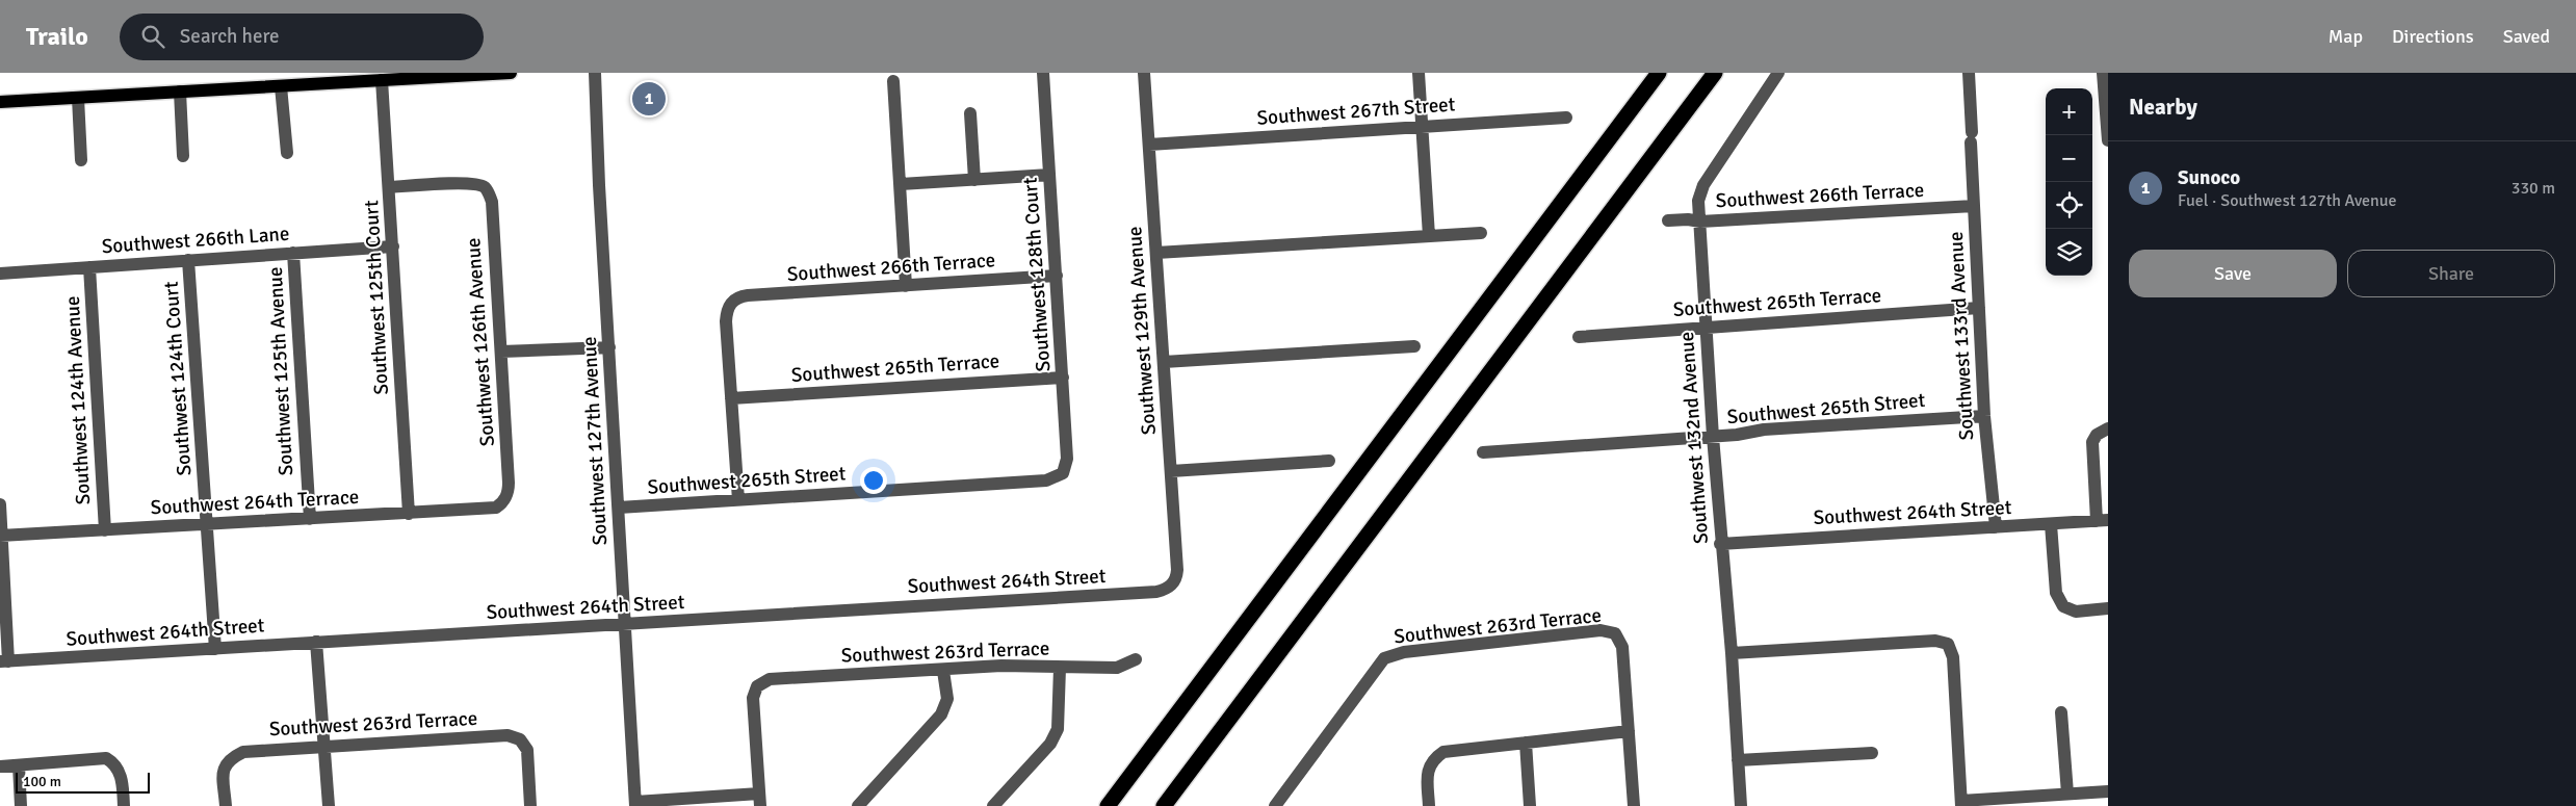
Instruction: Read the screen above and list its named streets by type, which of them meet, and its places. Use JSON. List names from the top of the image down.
{
  "streets": {
    "street": [
      "Southwest 267th Street",
      "Southwest 266th Terrace",
      "Southwest 266th Lane",
      "Southwest 128th Court",
      "Southwest 125th Court",
      "Southwest 265th Terrace",
      "Southwest 129th Avenue",
      "Southwest 133rd Avenue",
      "Southwest 126th Avenue",
      "Southwest 125th Avenue",
      "Southwest 124th Court",
      "Southwest 124th Avenue",
      "Southwest 265th Street",
      "Southwest 132nd Avenue",
      "Southwest 127th Avenue",
      "Southwest 264th Terrace",
      "Southwest 264th Street",
      "Southwest 263rd Terrace"
    ]
  },
  "crossings": [
    ["Southwest 267th Street", "Southwest 129th Avenue"],
    ["Southwest 266th Terrace", "Southwest 128th Court"],
    ["Southwest 266th Terrace", "Southwest 265th Terrace"],
    ["Southwest 266th Terrace", "Southwest 133rd Avenue"],
    ["Southwest 266th Terrace", "Southwest 132nd Avenue"],
    ["Southwest 266th Lane", "Southwest 125th Court"],
    ["Southwest 266th Lane", "Southwest 125th Avenue"],
    ["Southwest 266th Lane", "Southwest 124th Court"],
    ["Southwest 266th Lane", "Southwest 124th Avenue"],
    ["Southwest 128th Court", "Southwest 265th Terrace"],
    ["Southwest 128th Court", "Southwest 265th Street"],
    ["Southwest 125th Court", "Southwest 126th Avenue"],
    ["Southwest 125th Court", "Southwest 264th Terrace"],
    ["Southwest 265th Terrace", "Southwest 133rd Avenue"],
    ["Southwest 265th Terrace", "Southwest 132nd Avenue"],
    ["Southwest 129th Avenue", "Southwest 264th Street"],
    ["Southwest 133rd Avenue", "Southwest 265th Street"],
    ["Southwest 133rd Avenue", "Southwest 264th Street"],
    ["Southwest 126th Avenue", "Southwest 264th Terrace"],
    ["Southwest 125th Avenue", "Southwest 264th Terrace"],
    ["Southwest 124th Court", "Southwest 264th Terrace"],
    ["Southwest 124th Court", "Southwest 264th Street"],
    ["Southwest 124th Avenue", "Southwest 264th Terrace"],
    ["Southwest 265th Street", "Southwest 132nd Avenue"],
    ["Southwest 265th Street", "Southwest 127th Avenue"],
    ["Southwest 132nd Avenue", "Southwest 264th Street"],
    ["Southwest 127th Avenue", "Southwest 264th Street"]
  ],
  "scale_bar": "100 m",
  "page": {
    "header": "Trailo",
    "search": "Search here",
    "nav": ["Map", "Directions", "Saved"],
    "heading": "Nearby",
    "pins": "1",
    "map_buttons": ["+", "−"],
    "list": [
      {
        "mark": "1",
        "name": "Sunoco",
        "note": "Fuel · Southwest 127th Avenue",
        "value": "330 m"
      }
    ],
    "buttons": ["Save", "Share"],
    "scale": "100 m"
  }
}
